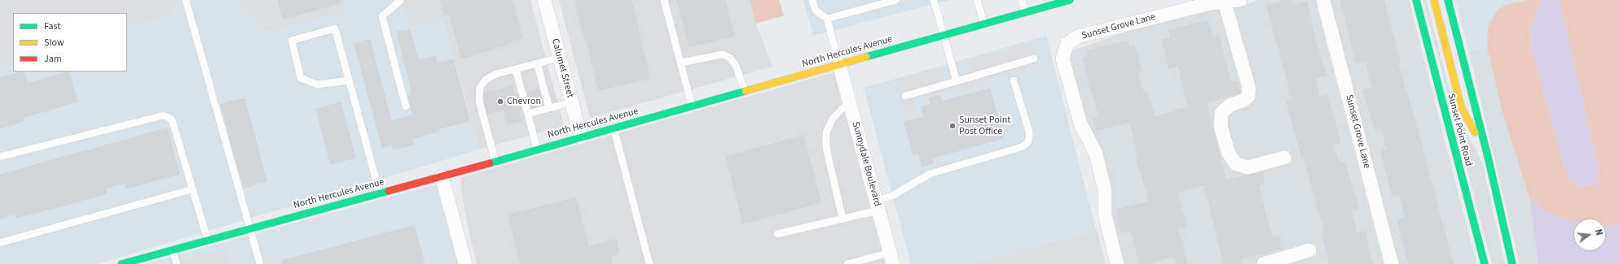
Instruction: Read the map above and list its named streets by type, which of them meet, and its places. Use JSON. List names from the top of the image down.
{
  "streets": {
    "street": [
      "Sunset Grove Lane",
      "North Hercules Avenue",
      "Calumet Street",
      "Sunset Point Road",
      "Sunnydale Boulevard"
    ]
  },
  "crossings": [
    ["North Hercules Avenue", "Calumet Street"],
    ["North Hercules Avenue", "Sunnydale Boulevard"]
  ],
  "places": ["Chevron", "Sunset Point Post Office"],
  "legend": ["Fast", "Slow", "Jam"],
  "north": "right"
}
